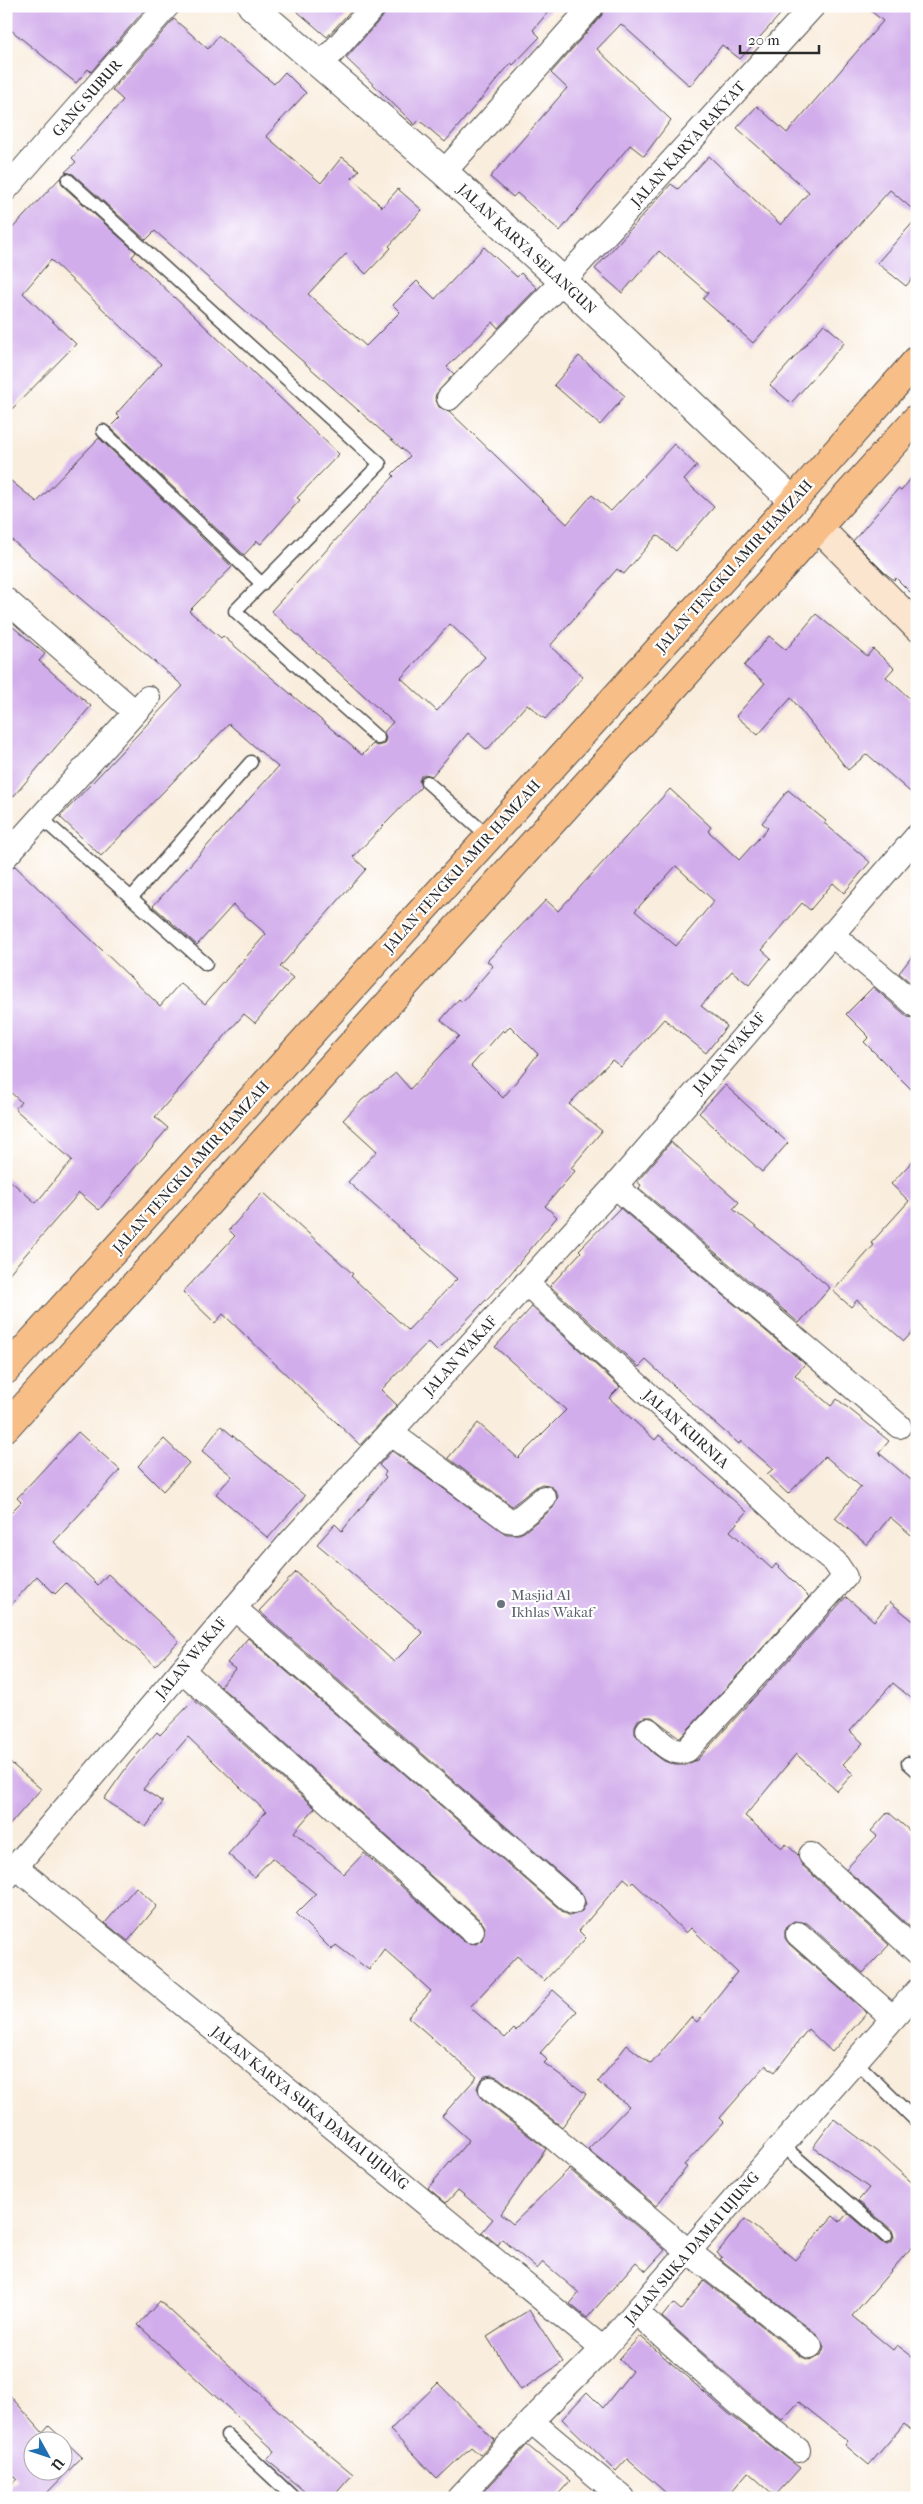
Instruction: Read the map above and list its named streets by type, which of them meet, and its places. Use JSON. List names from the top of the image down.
{
  "streets": {
    "main road": ["JALAN TENGKU AMIR HAMZAH"],
    "street": [
      "GANG SUBUR",
      "JALAN KARYA RAKYAT",
      "JALAN KARYA SELANGUN",
      "JALAN WAKAF",
      "JALAN KURNIA",
      "JALAN KARYA SUKA DAMAI UJUNG",
      "JALAN SUKA DAMAI UJUNG"
    ]
  },
  "crossings": [
    ["JALAN KARYA RAKYAT", "JALAN KARYA SELANGUN"],
    ["JALAN KARYA SELANGUN", "JALAN TENGKU AMIR HAMZAH"],
    ["JALAN WAKAF", "JALAN KURNIA"],
    ["JALAN WAKAF", "JALAN KARYA SUKA DAMAI UJUNG"],
    ["JALAN KARYA SUKA DAMAI UJUNG", "JALAN SUKA DAMAI UJUNG"]
  ],
  "places": ["Masjid Al Ikhlas Wakaf"],
  "scale_bar": "20 m",
  "north": "bottom right"
}
